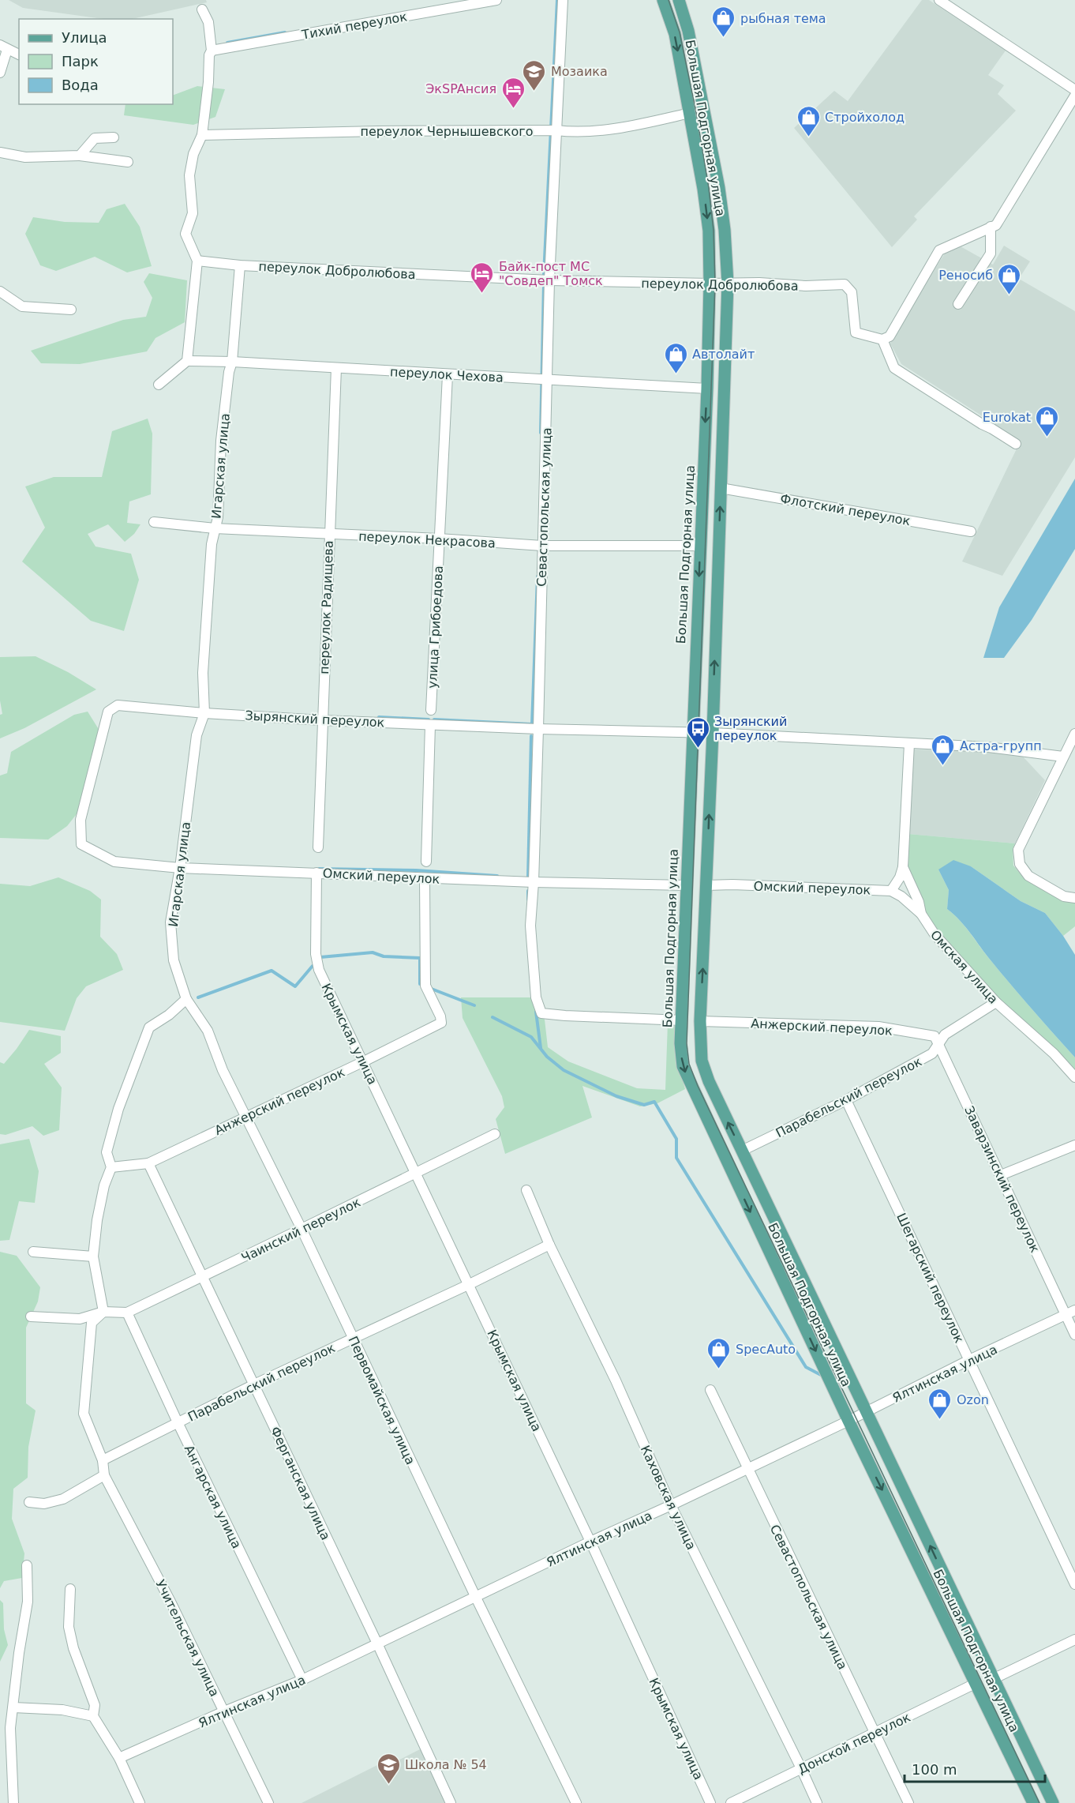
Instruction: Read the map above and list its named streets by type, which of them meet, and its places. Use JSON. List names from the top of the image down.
{
  "streets": {
    "main road": ["Большая Подгорная улица"],
    "street": [
      "Тихий переулок",
      "переулок Чернышевского",
      "переулок Добролюбова",
      "переулок Чехова",
      "Игарская улица",
      "Севастопольская улица",
      "Флотский переулок",
      "переулок Некрасова",
      "переулок Радищева",
      "улица Грибоедова",
      "Зырянский переулок",
      "Омский переулок",
      "Омская улица",
      "Анжерский переулок",
      "Крымская улица",
      "Парабельский переулок",
      "Заварзинский переулок",
      "Чаинский переулок",
      "Шегарский переулок",
      "Ялтинская улица",
      "Первомайская улица",
      "Ферганская улица",
      "Ангарская улица",
      "Каховская улица",
      "Учительская улица",
      "Донской переулок"
    ]
  },
  "crossings": [
    ["Большая Подгорная улица", "переулок Чернышевского"],
    ["Большая Подгорная улица", "переулок Добролюбова"],
    ["Большая Подгорная улица", "переулок Чехова"],
    ["Большая Подгорная улица", "Севастопольская улица"],
    ["Большая Подгорная улица", "Флотский переулок"],
    ["Большая Подгорная улица", "переулок Некрасова"],
    ["Большая Подгорная улица", "Зырянский переулок"],
    ["Большая Подгорная улица", "Омский переулок"],
    ["Большая Подгорная улица", "Анжерский переулок"],
    ["Большая Подгорная улица", "Парабельский переулок"],
    ["Большая Подгорная улица", "Ялтинская улица"],
    ["Большая Подгорная улица", "Донской переулок"],
    ["переулок Чернышевского", "Севастопольская улица"],
    ["переулок Добролюбова", "Игарская улица"],
    ["переулок Добролюбова", "Севастопольская улица"],
    ["переулок Чехова", "Игарская улица"],
    ["переулок Чехова", "Севастопольская улица"],
    ["переулок Чехова", "переулок Радищева"],
    ["переулок Чехова", "улица Грибоедова"],
    ["Игарская улица", "переулок Некрасова"],
    ["Игарская улица", "Зырянский переулок"],
    ["Игарская улица", "Омский переулок"],
    ["Игарская улица", "Первомайская улица"],
    ["Севастопольская улица", "переулок Некрасова"],
    ["Севастопольская улица", "Зырянский переулок"],
    ["Севастопольская улица", "Омский переулок"],
    ["Севастопольская улица", "Ялтинская улица"],
    ["Севастопольская улица", "Донской переулок"],
    ["переулок Некрасова", "переулок Радищева"],
    ["переулок Некрасова", "улица Грибоедова"],
    ["переулок Радищева", "Зырянский переулок"],
    ["Зырянский переулок", "Омский переулок"],
    ["Зырянский переулок", "Омская улица"],
    ["Омский переулок", "Анжерский переулок"],
    ["Омский переулок", "Крымская улица"],
    ["Омская улица", "Парабельский переулок"],
    ["Анжерский переулок", "Крымская улица"],
    ["Анжерский переулок", "Парабельский переулок"],
    ["Анжерский переулок", "Заварзинский переулок"],
    ["Анжерский переулок", "Первомайская улица"],
    ["Анжерский переулок", "Ферганская улица"],
    ["Крымская улица", "Парабельский переулок"],
    ["Крымская улица", "Чаинский переулок"],
    ["Крымская улица", "Ялтинская улица"],
    ["Парабельский переулок", "Заварзинский переулок"],
    ["Парабельский переулок", "Шегарский переулок"],
    ["Парабельский переулок", "Первомайская улица"],
    ["Парабельский переулок", "Ферганская улица"],
    ["Парабельский переулок", "Ангарская улица"],
    ["Парабельский переулок", "Каховская улица"],
    ["Заварзинский переулок", "Ялтинская улица"],
    ["Чаинский переулок", "Первомайская улица"],
    ["Чаинский переулок", "Ферганская улица"],
    ["Чаинский переулок", "Ангарская улица"],
    ["Шегарский переулок", "Ялтинская улица"],
    ["Ялтинская улица", "Первомайская улица"],
    ["Ялтинская улица", "Ферганская улица"],
    ["Ялтинская улица", "Ангарская улица"],
    ["Ялтинская улица", "Каховская улица"],
    ["Ялтинская улица", "Учительская улица"],
    ["Каховская улица", "Донской переулок"]
  ],
  "places": {
    "shop": [
      "рыбная тема",
      "Стройхолод",
      "Реносиб",
      "Автолайт",
      "Eurokat",
      "Астра-групп",
      "SpecAuto",
      "Ozon"
    ],
    "school or university": ["Мозаика", "Школа № 54"],
    "hotel": ["ЭкSPAнсия", "Байк-пост MC \"Совдеп\" Томск"],
    "bus stop": ["Зырянский переулок"]
  },
  "legend": ["Улица", "Парк", "Вода"],
  "scale_bar": "100 m"
}
